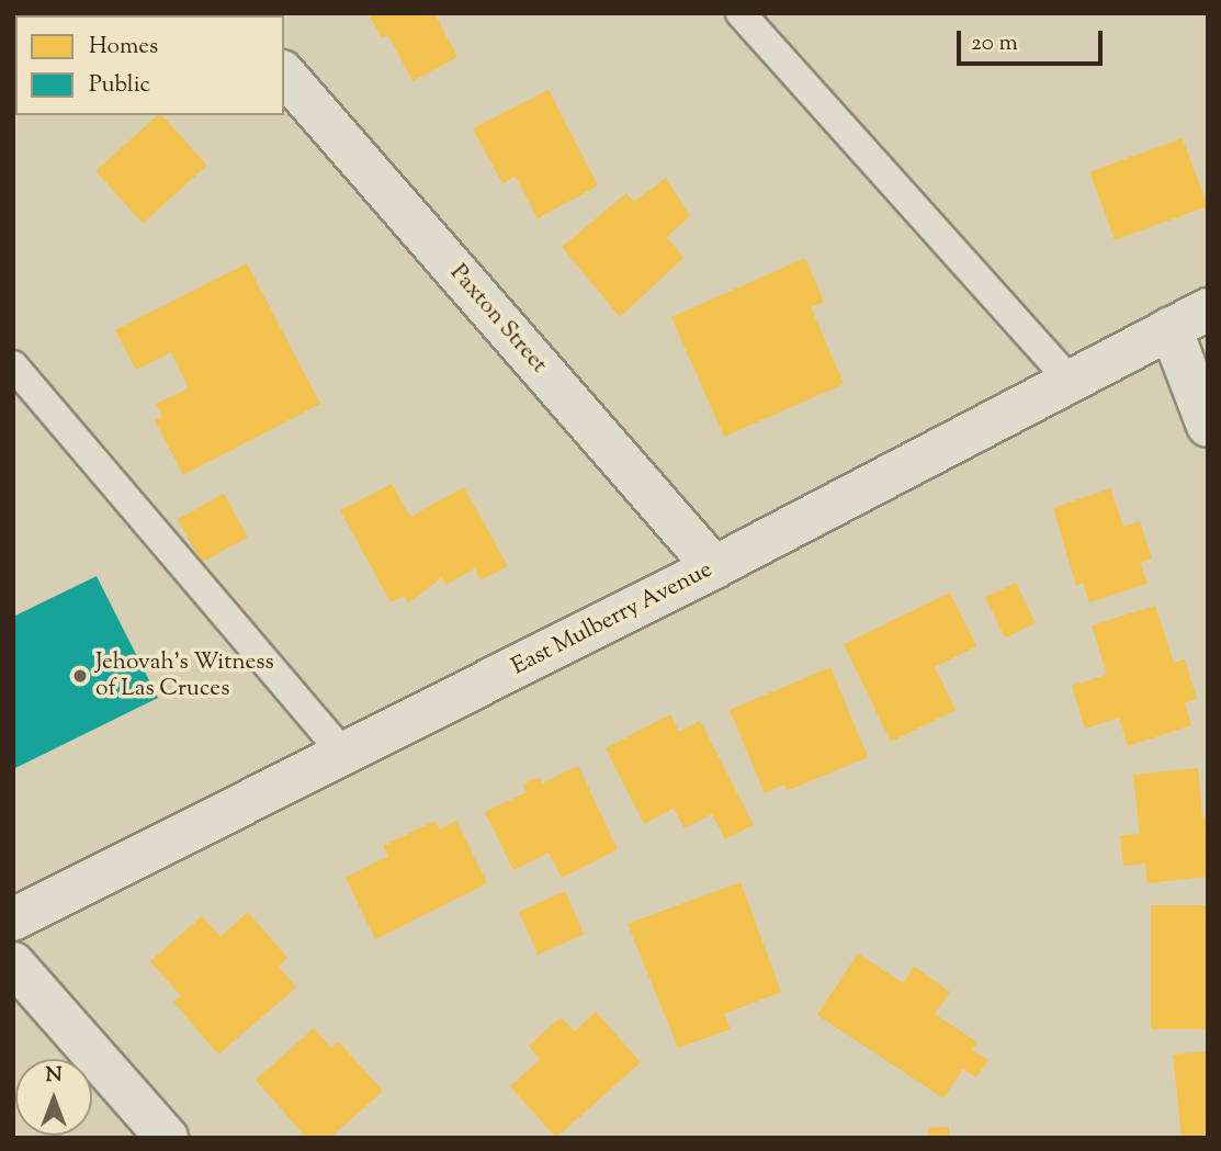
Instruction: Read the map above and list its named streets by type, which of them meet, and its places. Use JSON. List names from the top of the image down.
{
  "streets": {
    "street": ["Paxton Street", "East Mulberry Avenue"]
  },
  "crossings": [
    ["Paxton Street", "East Mulberry Avenue"]
  ],
  "places": ["Jehovah's Witness of Las Cruces"],
  "legend": ["Homes", "Public"],
  "scale_bar": "20 m",
  "north": "top"
}
